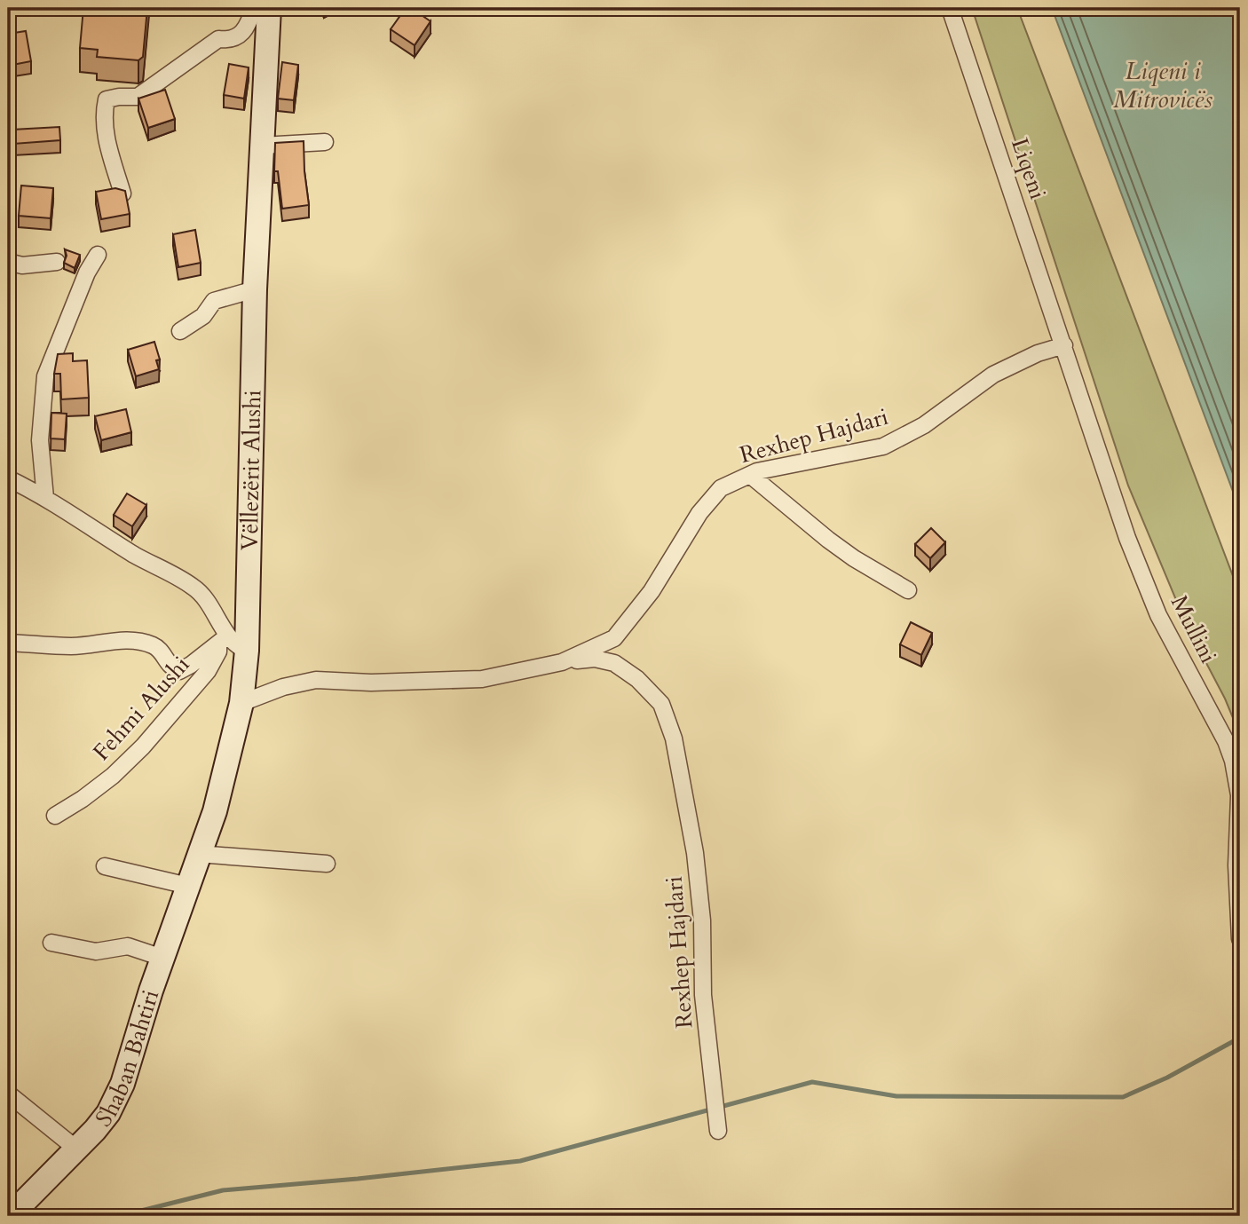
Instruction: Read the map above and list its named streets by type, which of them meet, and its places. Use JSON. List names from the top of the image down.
{
  "streets": {
    "main road": ["Vëllezërit Alushi", "Shaban Bahtiri"],
    "street": [
      "Liqeni",
      "Rexhep Hajdari",
      "Mullini",
      "Fehmi Alushi"
    ]
  },
  "crossings": [
    ["Liqeni", "Rexhep Hajdari"],
    ["Liqeni", "Mullini"],
    ["Rexhep Hajdari", "Mullini"],
    ["Rexhep Hajdari", "Shaban Bahtiri"],
    ["Vëllezërit Alushi", "Shaban Bahtiri"]
  ],
  "water": ["Liqeni i Mitrovicës"]
}
